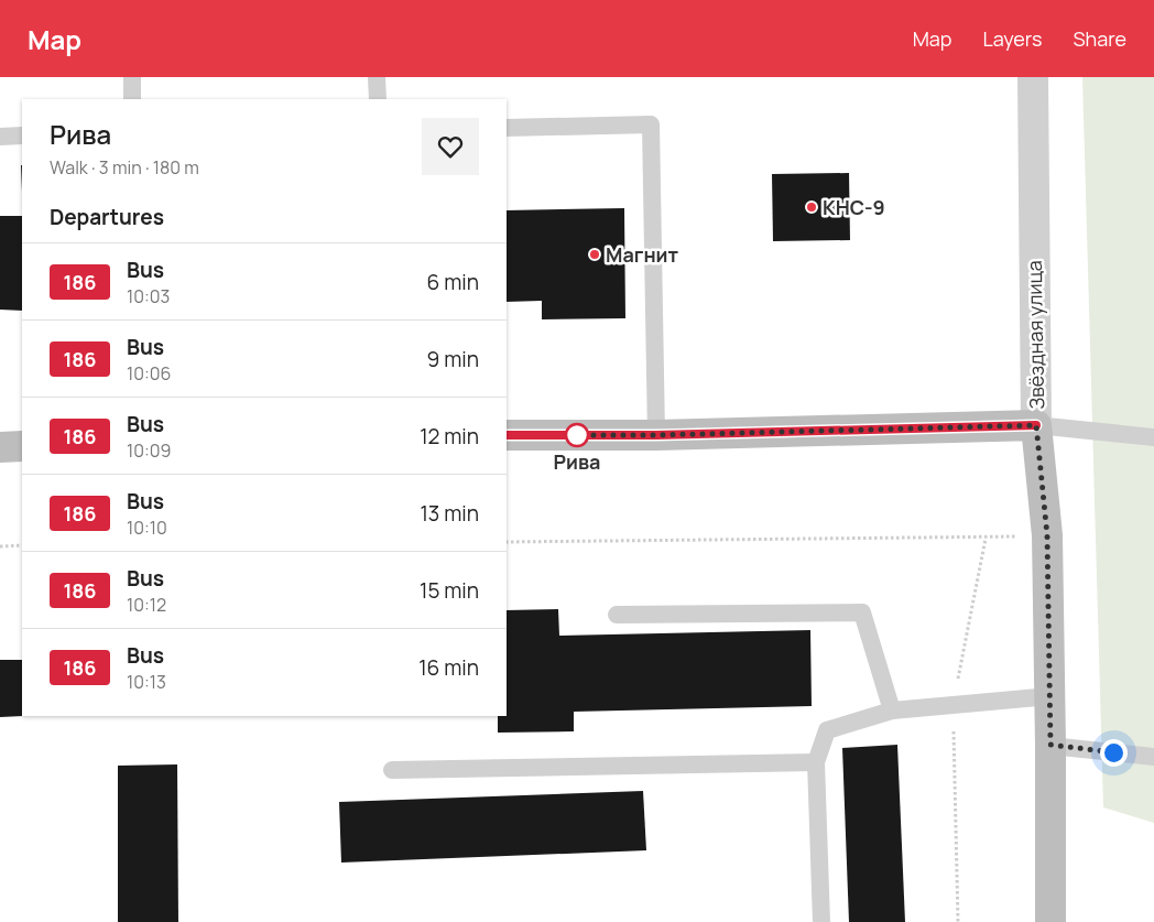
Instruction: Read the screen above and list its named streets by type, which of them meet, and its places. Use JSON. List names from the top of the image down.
{
  "streets": {
    "street": ["Звёздная улица"]
  },
  "places": ["КНС-9", "Магнит", "Рива"],
  "lines": ["bus line 186"],
  "page": {
    "header": "Map",
    "nav": ["Map", "Layers", "Share"],
    "heading": [
      ["Рива", "Walk · 3 min · 180 m"],
      "Departures"
    ],
    "list": [
      {
        "mark": "186",
        "name": "Bus",
        "note": "10:03",
        "value": "6 min"
      },
      {
        "mark": "186",
        "name": "Bus",
        "note": "10:06",
        "value": "9 min"
      },
      {
        "mark": "186",
        "name": "Bus",
        "note": "10:09",
        "value": "12 min"
      },
      {
        "mark": "186",
        "name": "Bus",
        "note": "10:10",
        "value": "13 min"
      },
      {
        "mark": "186",
        "name": "Bus",
        "note": "10:12",
        "value": "15 min"
      },
      {
        "mark": "186",
        "name": "Bus",
        "note": "10:13",
        "value": "16 min"
      }
    ]
  }
}
